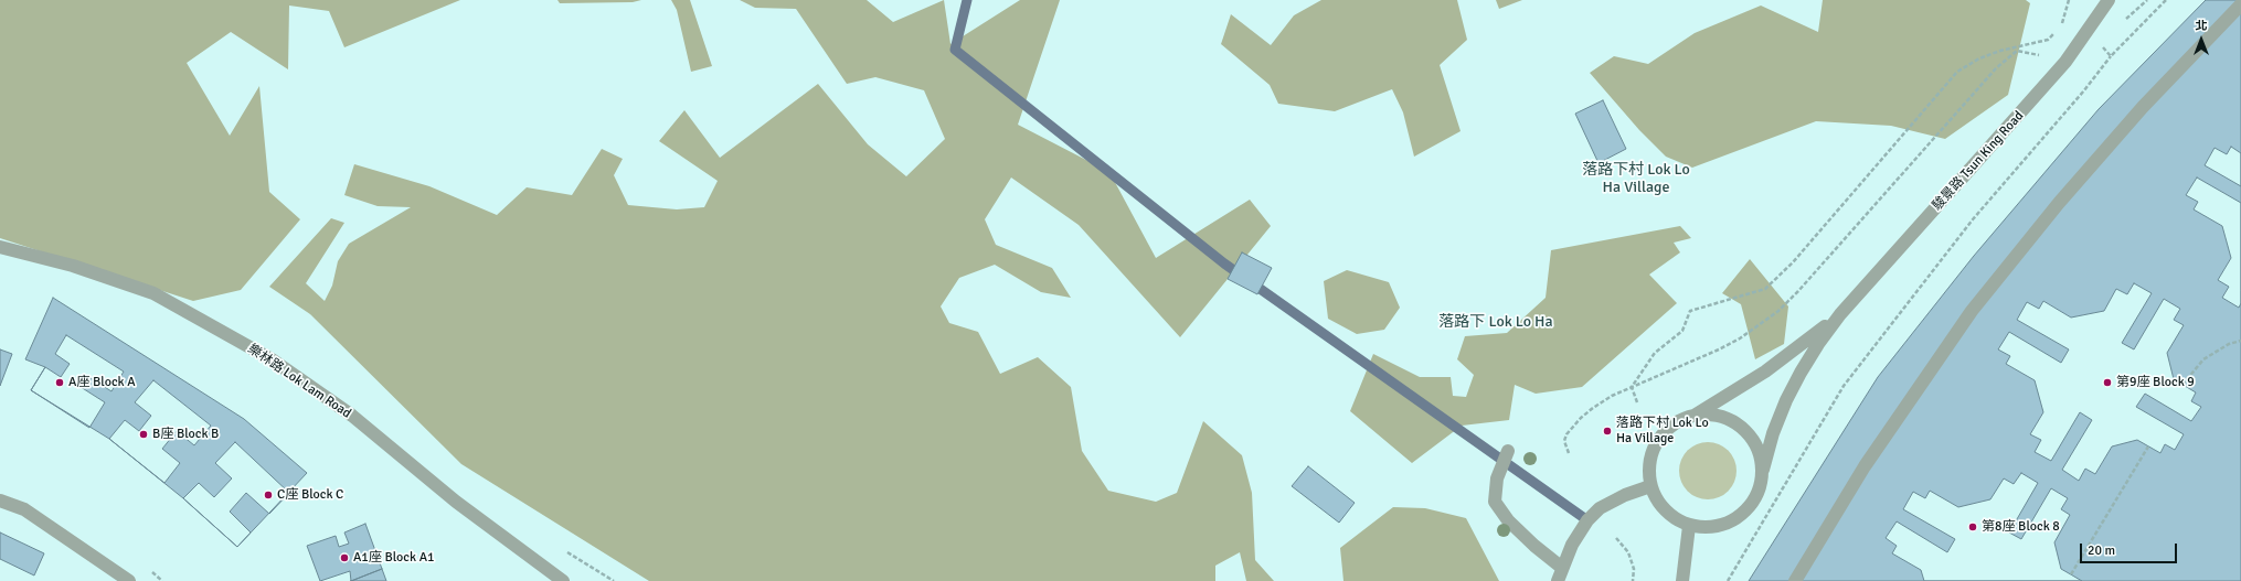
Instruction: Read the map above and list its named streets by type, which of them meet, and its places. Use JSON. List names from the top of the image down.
{
  "streets": {
    "street": ["駿景路 Tsun King Road", "樂林路 Lok Lam Road"]
  },
  "districts": ["落路下村 Lok Lo Ha Village", "落路下 Lok Lo Ha"],
  "places": [
    "A座 Block A",
    "第9座 Block 9",
    "落路下村 Lok Lo Ha Village",
    "B座 Block B",
    "C座 Block C",
    "第8座 Block 8",
    "A1座 Block A1"
  ],
  "scale_bar": "20 m",
  "north": "top"
}
